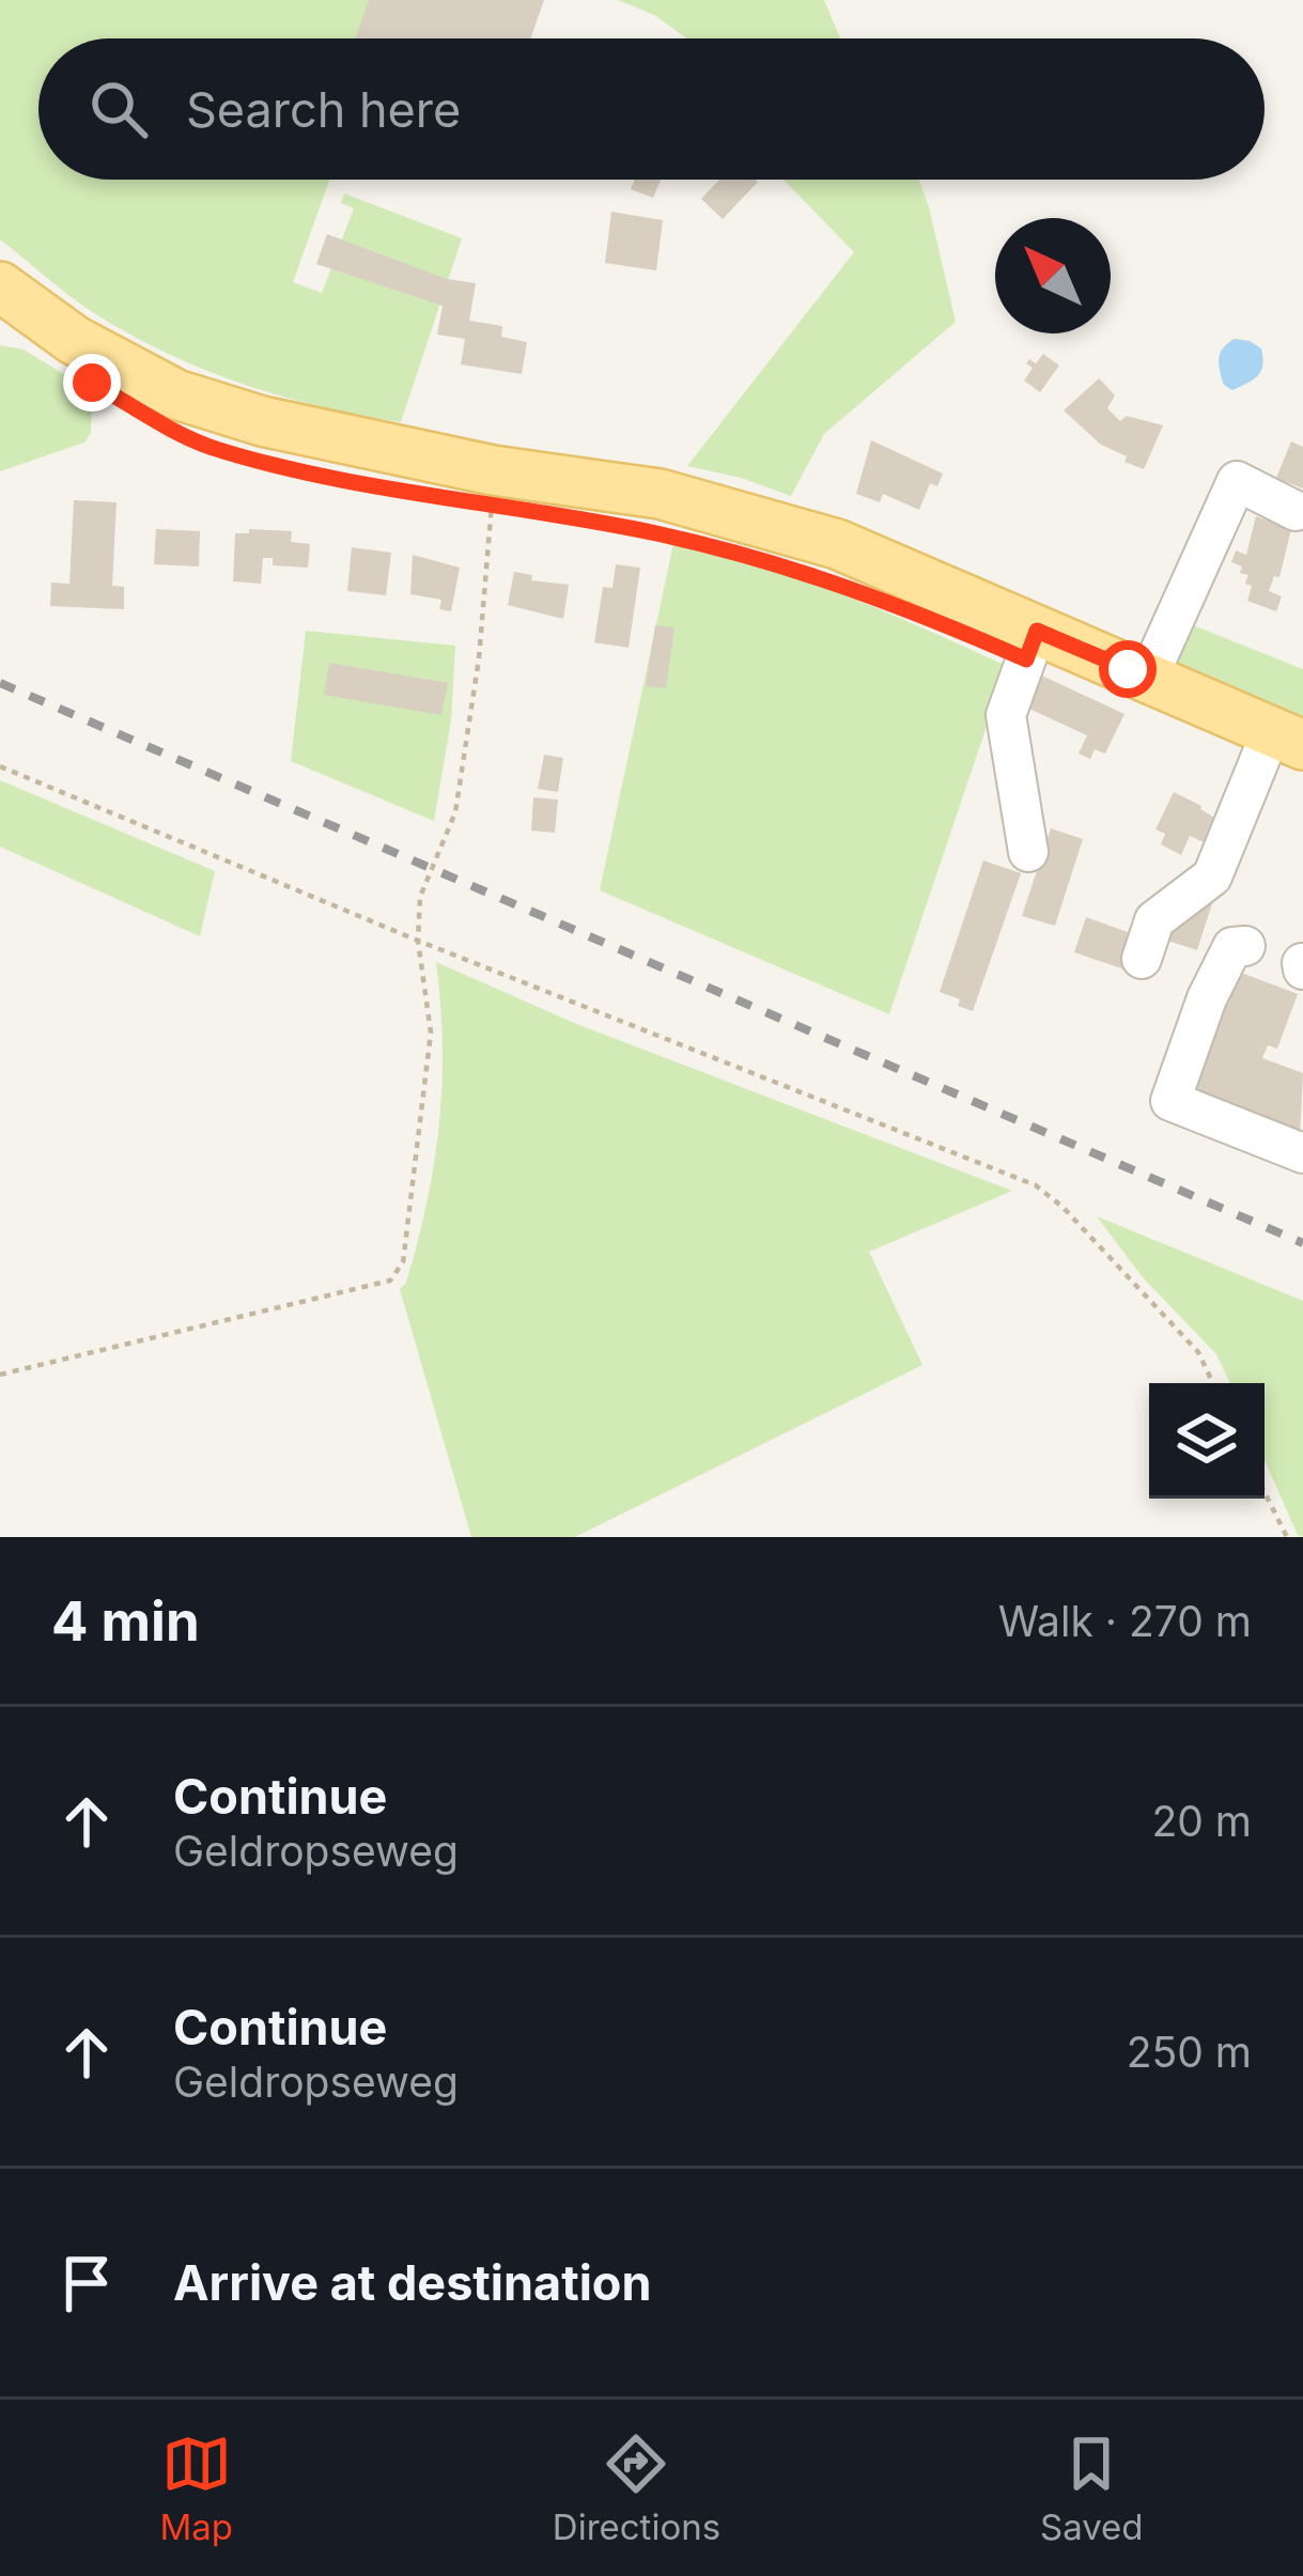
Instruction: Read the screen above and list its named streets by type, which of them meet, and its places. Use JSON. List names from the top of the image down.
{
  "north": "top left",
  "page": {
    "search": "Search here",
    "heading": ["4 min", "Walk · 270 m"],
    "list": [
      ["Continue", "Geldropseweg", "20 m"],
      ["Continue", "Geldropseweg", "250 m"],
      "Arrive at destination"
    ],
    "nav": ["Map", "Directions", "Saved"]
  }
}
